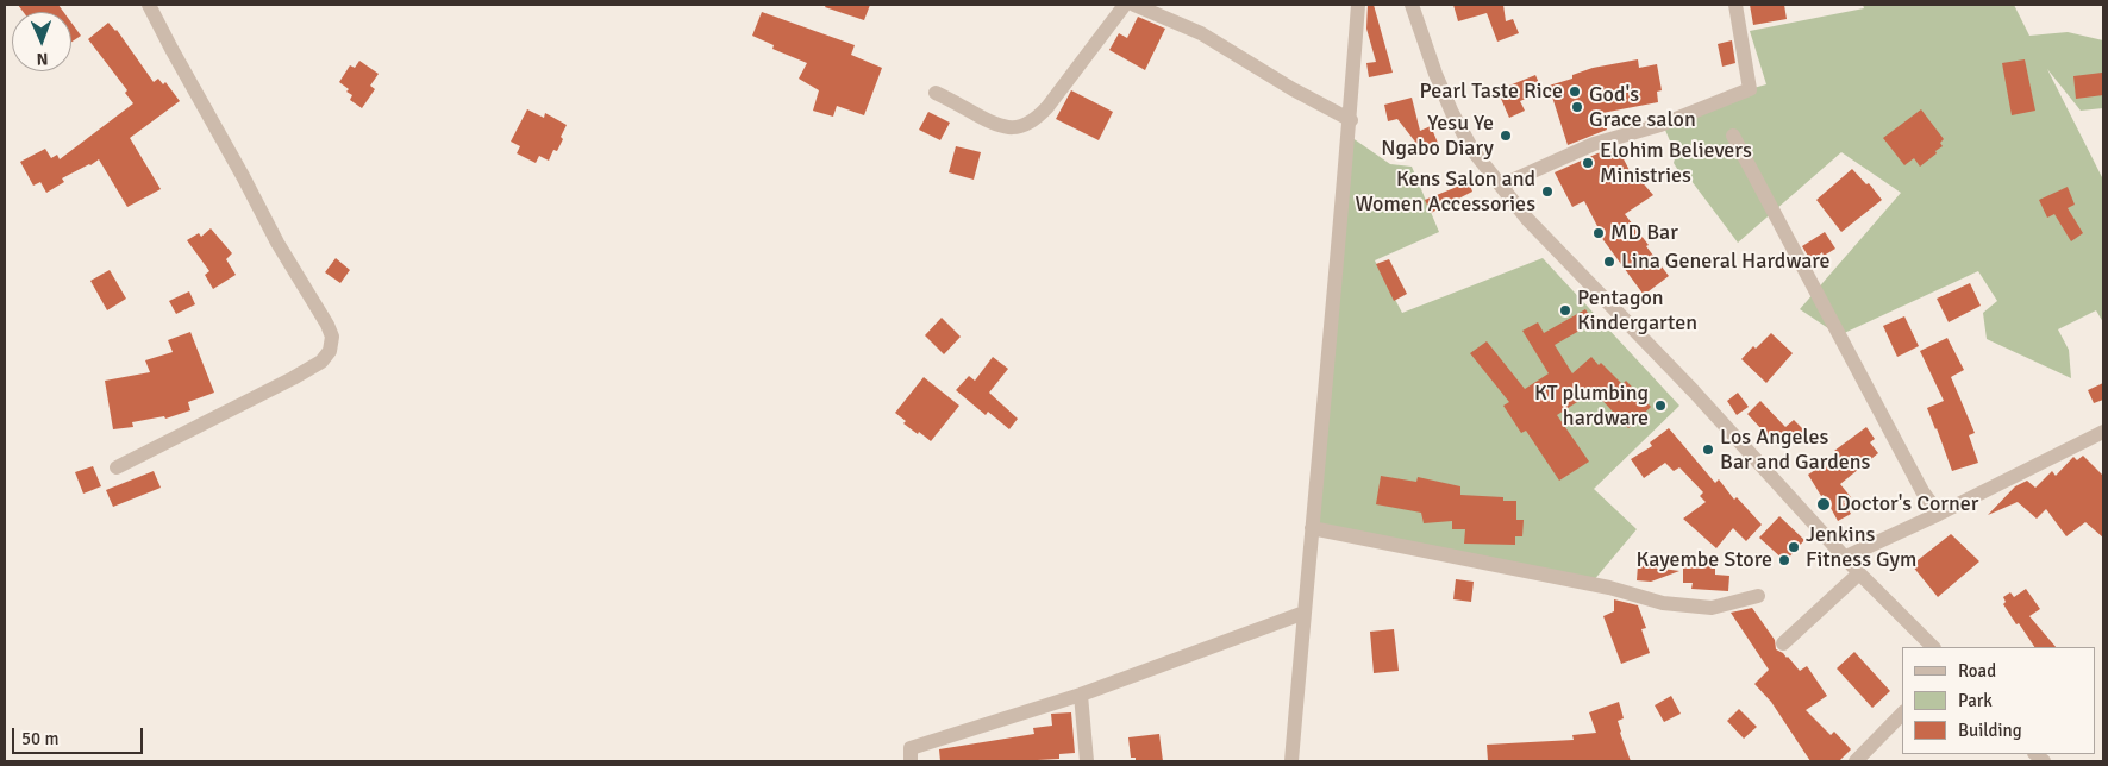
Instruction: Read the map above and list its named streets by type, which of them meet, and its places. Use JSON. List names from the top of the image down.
{
  "places": [
    "Pearl Taste Rice",
    "God's Grace salon",
    "Yesu Ye Ngabo Diary",
    "Elohim Believers Ministries",
    "Kens Salon and Women Accessories",
    "MD Bar",
    "Lina General Hardware",
    "Pentagon Kindergarten",
    "KT plumbing hardware",
    "Los Angeles Bar and Gardens",
    "Doctor's Corner",
    "Jenkins Fitness Gym",
    "Kayembe Store"
  ],
  "legend": ["Road", "Park", "Building"],
  "scale_bar": "50 m",
  "north": "bottom"
}
